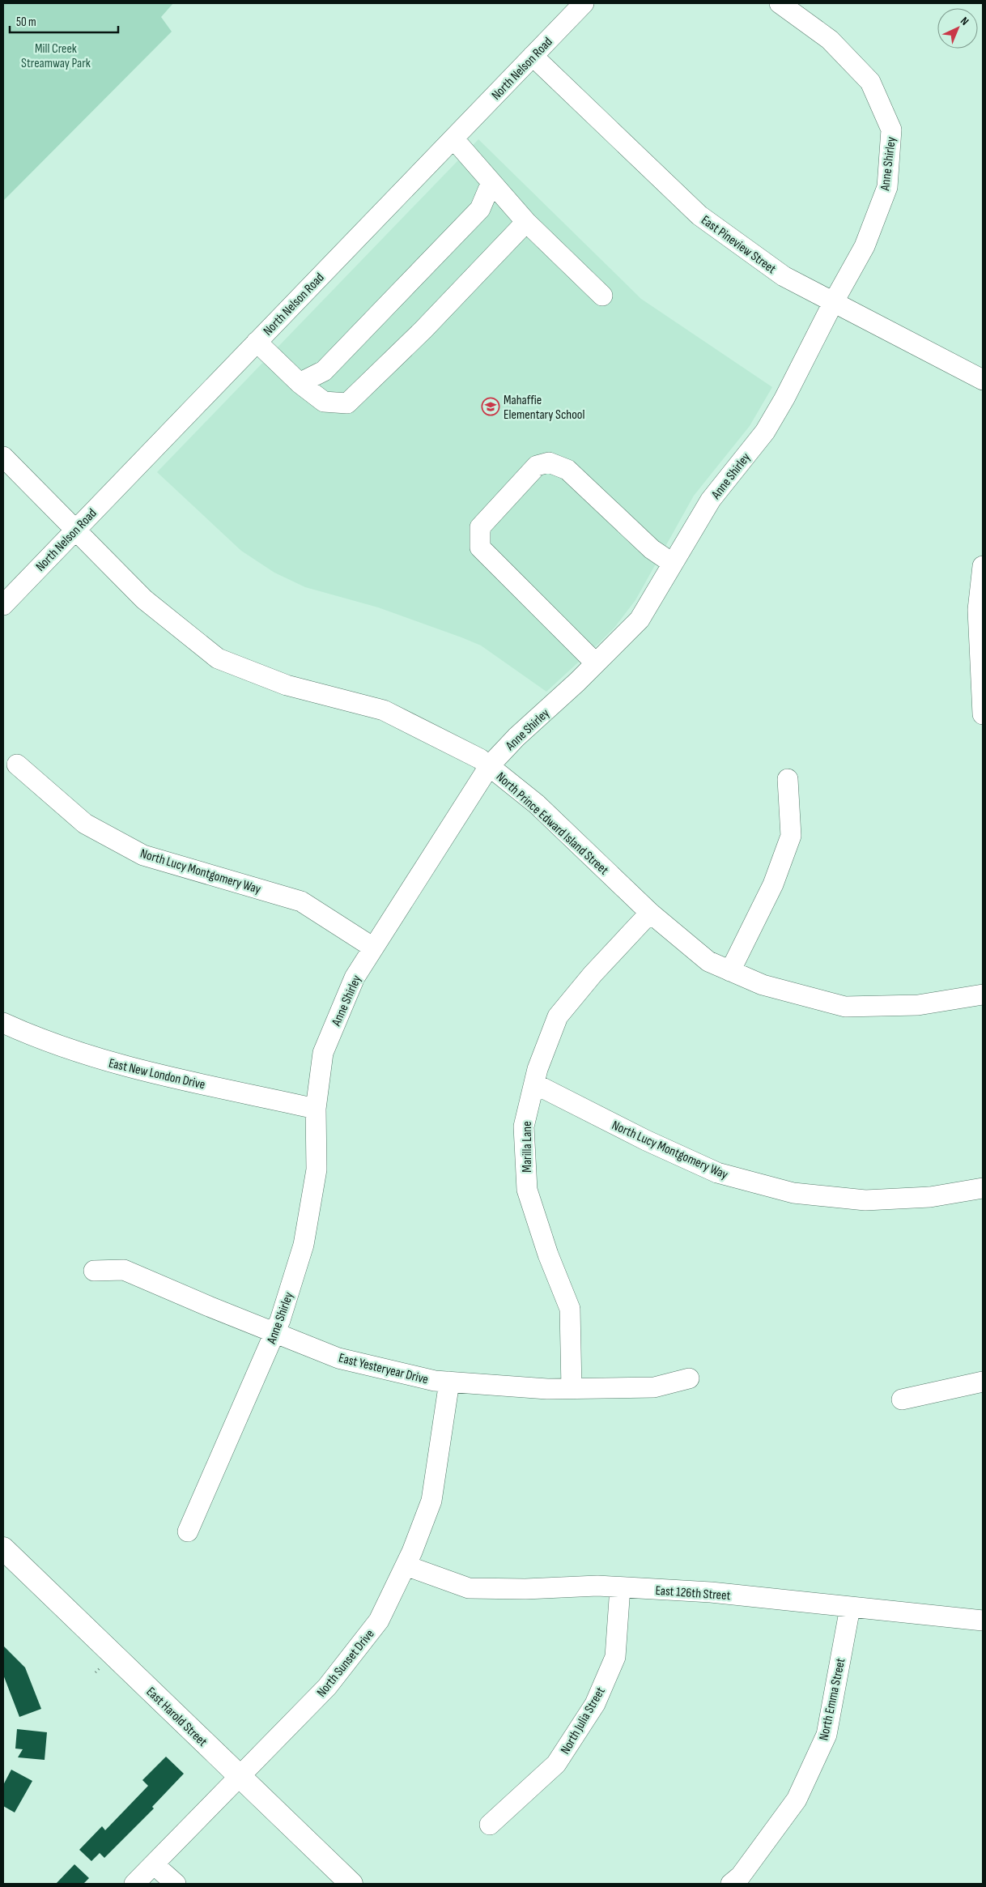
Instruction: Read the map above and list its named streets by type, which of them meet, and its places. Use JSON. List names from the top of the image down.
{
  "streets": {
    "main road": ["East Harold Street"],
    "street": [
      "North Nelson Road",
      "Anne Shirley",
      "East Pineview Street",
      "North Prince Edward Island Street",
      "North Lucy Montgomery Way",
      "East New London Drive",
      "Marilla Lane",
      "East Yesteryear Drive",
      "East 126th Street",
      "North Sunset Drive",
      "North Emma Street",
      "North Julia Street"
    ]
  },
  "crossings": [
    ["North Nelson Road", "East Pineview Street"],
    ["North Nelson Road", "North Prince Edward Island Street"],
    ["Anne Shirley", "East Pineview Street"],
    ["Anne Shirley", "North Prince Edward Island Street"],
    ["Anne Shirley", "North Lucy Montgomery Way"],
    ["Anne Shirley", "East New London Drive"],
    ["Anne Shirley", "East Yesteryear Drive"],
    ["North Prince Edward Island Street", "Marilla Lane"],
    ["North Lucy Montgomery Way", "Marilla Lane"],
    ["Marilla Lane", "East Yesteryear Drive"],
    ["East Yesteryear Drive", "North Sunset Drive"],
    ["East 126th Street", "North Sunset Drive"],
    ["East 126th Street", "North Emma Street"],
    ["East 126th Street", "North Julia Street"],
    ["North Sunset Drive", "East Harold Street"]
  ],
  "parks": ["Mill Creek Streamway Park"],
  "places": {
    "school or university": ["Mahaffie Elementary School"]
  },
  "scale_bar": "50 m",
  "north": "top right"
}
